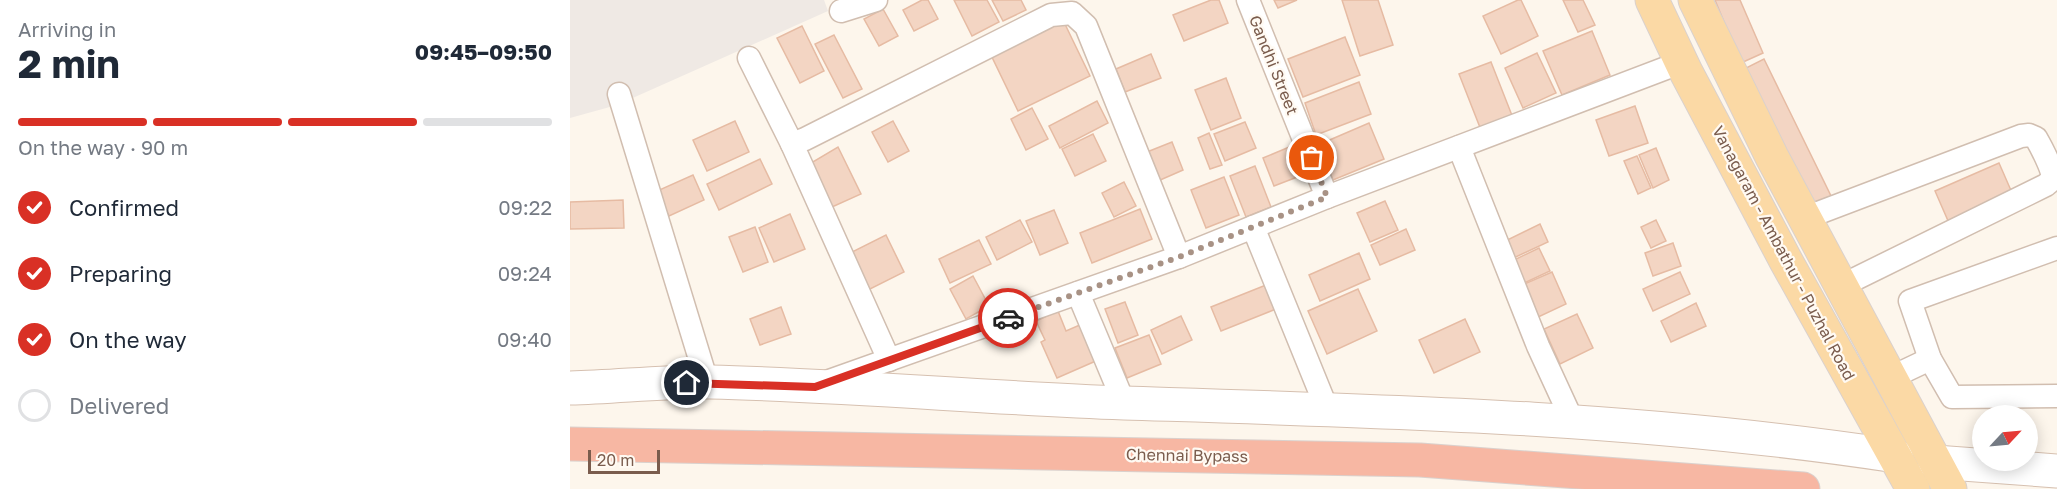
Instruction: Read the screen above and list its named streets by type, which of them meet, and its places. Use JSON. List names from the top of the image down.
{
  "streets": {
    "highway": ["Chennai Bypass"],
    "main road": ["Vanagaram - Ambathur - Puzhal Road"],
    "street": ["Gandhi Street"]
  },
  "scale_bar": "20 m",
  "north": "top right",
  "page": {
    "heading": ["2 min", "Arriving in", "09:45–09:50"],
    "bar": "On the way · 90 m",
    "list": [
      ["Confirmed", "09:22"],
      ["Preparing", "09:24"],
      ["On the way", "09:40"],
      "Delivered"
    ],
    "scale": "20 m"
  }
}
